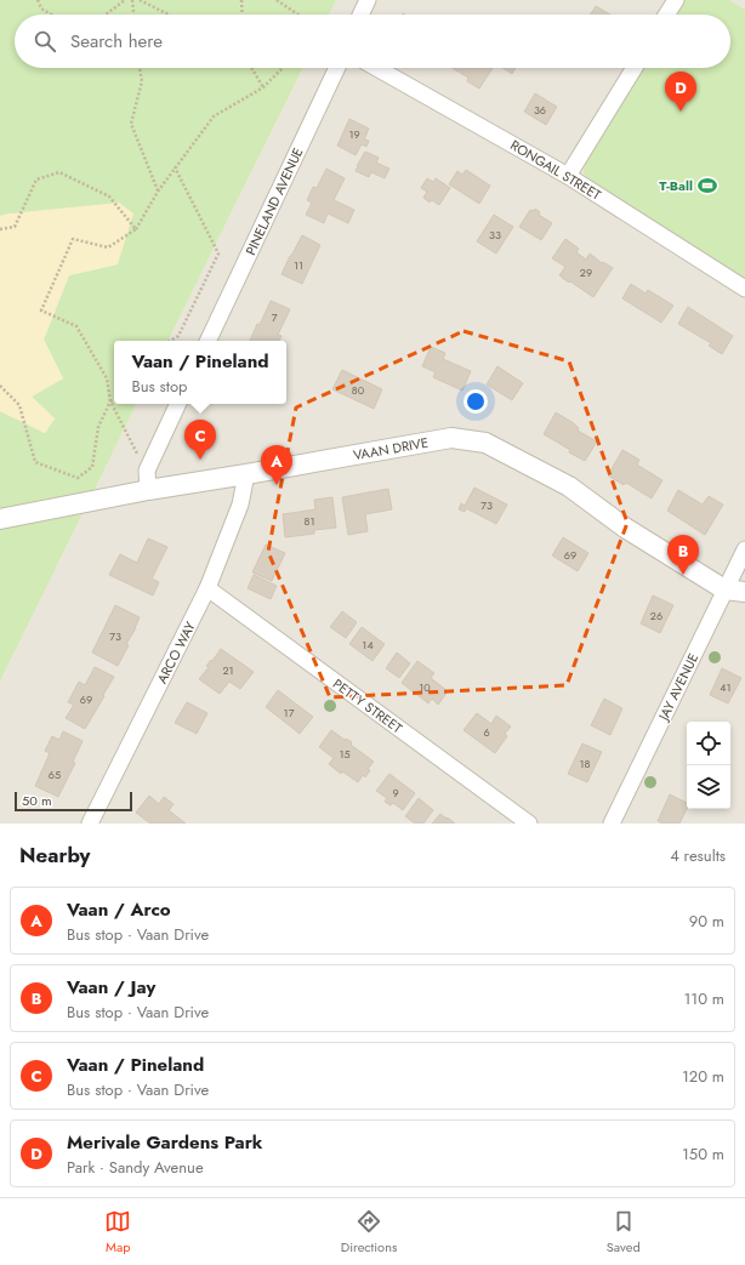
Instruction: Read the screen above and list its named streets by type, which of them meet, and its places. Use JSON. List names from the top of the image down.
{
  "streets": {
    "street": [
      "RONGAIL STREET",
      "PINELAND AVENUE",
      "VAAN DRIVE",
      "ARCO WAY",
      "JAY AVENUE",
      "PETTY STREET"
    ]
  },
  "crossings": [
    ["VAAN DRIVE", "ARCO WAY"],
    ["VAAN DRIVE", "JAY AVENUE"],
    ["ARCO WAY", "PETTY STREET"]
  ],
  "places": {
    "sports": ["T-Ball"]
  },
  "house_numbers": [
    "36",
    "19",
    "33",
    "11",
    "29",
    "7",
    "80",
    "73",
    "81",
    "69",
    "26",
    "73",
    "14",
    "21",
    "10",
    "41",
    "69",
    "17",
    "6",
    "15",
    "18",
    "65",
    "9"
  ],
  "scale_bar": "50 m",
  "page": {
    "search": "Search here",
    "pins": [
      "D",
      "C",
      "A",
      "B"
    ],
    "popup": ["Vaan / Pineland", "Bus stop"],
    "scale": "50 m",
    "heading": ["Nearby", "4 results"],
    "list": [
      {
        "mark": "A",
        "name": "Vaan / Arco",
        "note": "Bus stop · Vaan Drive",
        "value": "90 m"
      },
      {
        "mark": "B",
        "name": "Vaan / Jay",
        "note": "Bus stop · Vaan Drive",
        "value": "110 m"
      },
      {
        "mark": "C",
        "name": "Vaan / Pineland",
        "note": "Bus stop · Vaan Drive",
        "value": "120 m"
      },
      {
        "mark": "D",
        "name": "Merivale Gardens Park",
        "note": "Park · Sandy Avenue",
        "value": "150 m"
      }
    ],
    "nav": ["Map", "Directions", "Saved"]
  }
}
